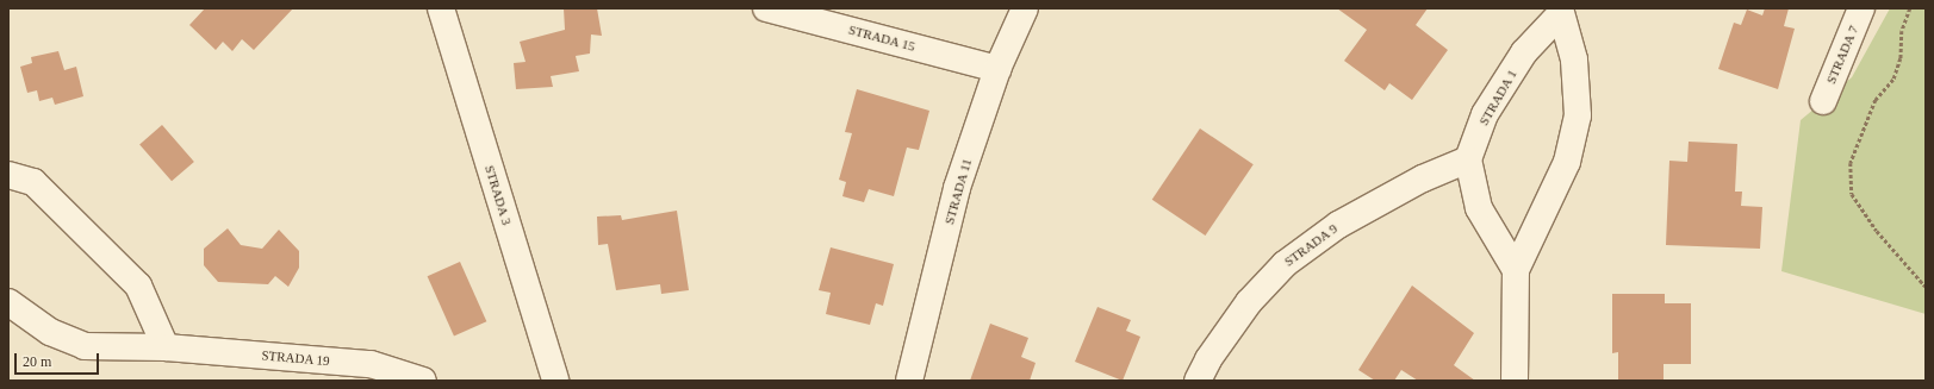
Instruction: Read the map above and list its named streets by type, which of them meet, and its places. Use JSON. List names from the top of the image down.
{
  "streets": {
    "street": [
      "STRADA 15",
      "STRADA 7",
      "STRADA 1",
      "STRADA 11",
      "STRADA 3",
      "STRADA 9",
      "STRADA 19"
    ]
  },
  "crossings": [
    ["STRADA 15", "STRADA 11"],
    ["STRADA 1", "STRADA 9"]
  ],
  "scale_bar": "20 m"
}
